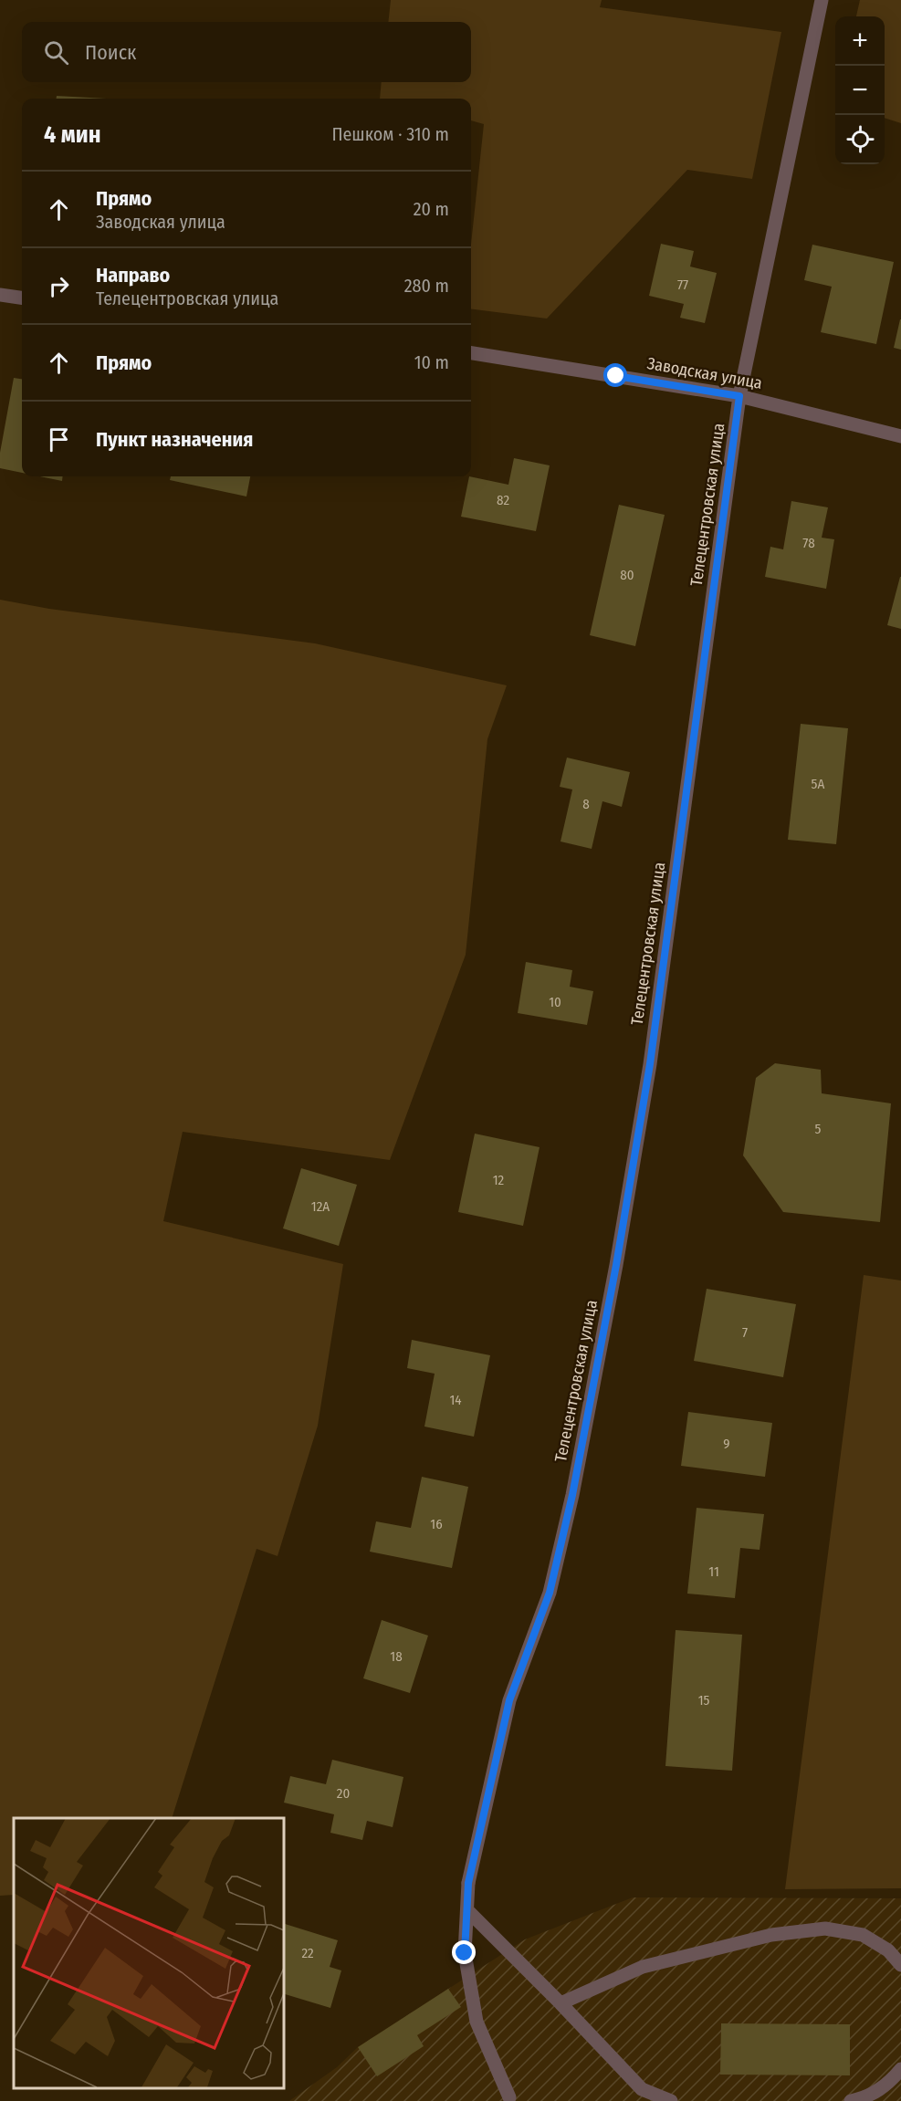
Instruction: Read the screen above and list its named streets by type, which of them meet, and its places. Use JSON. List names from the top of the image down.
{
  "streets": {
    "street": ["Заводская улица", "Телецентровская улица"]
  },
  "crossings": [
    ["Заводская улица", "Телецентровская улица"]
  ],
  "house_numbers": [
    "77",
    "82",
    "78",
    "80",
    "5А",
    "8",
    "10",
    "5",
    "12",
    "12А",
    "7",
    "14",
    "9",
    "16",
    "11",
    "18",
    "15",
    "20",
    "22"
  ],
  "page": {
    "map_buttons": ["+", "−"],
    "search": "Поиск",
    "heading": ["4 мин", "Пешком · 310 m"],
    "list": [
      ["Прямо", "Заводская улица", "20 m"],
      ["Направо", "Телецентровская улица", "280 m"],
      ["Прямо", "10 m"],
      "Пункт назначения"
    ]
  }
}
